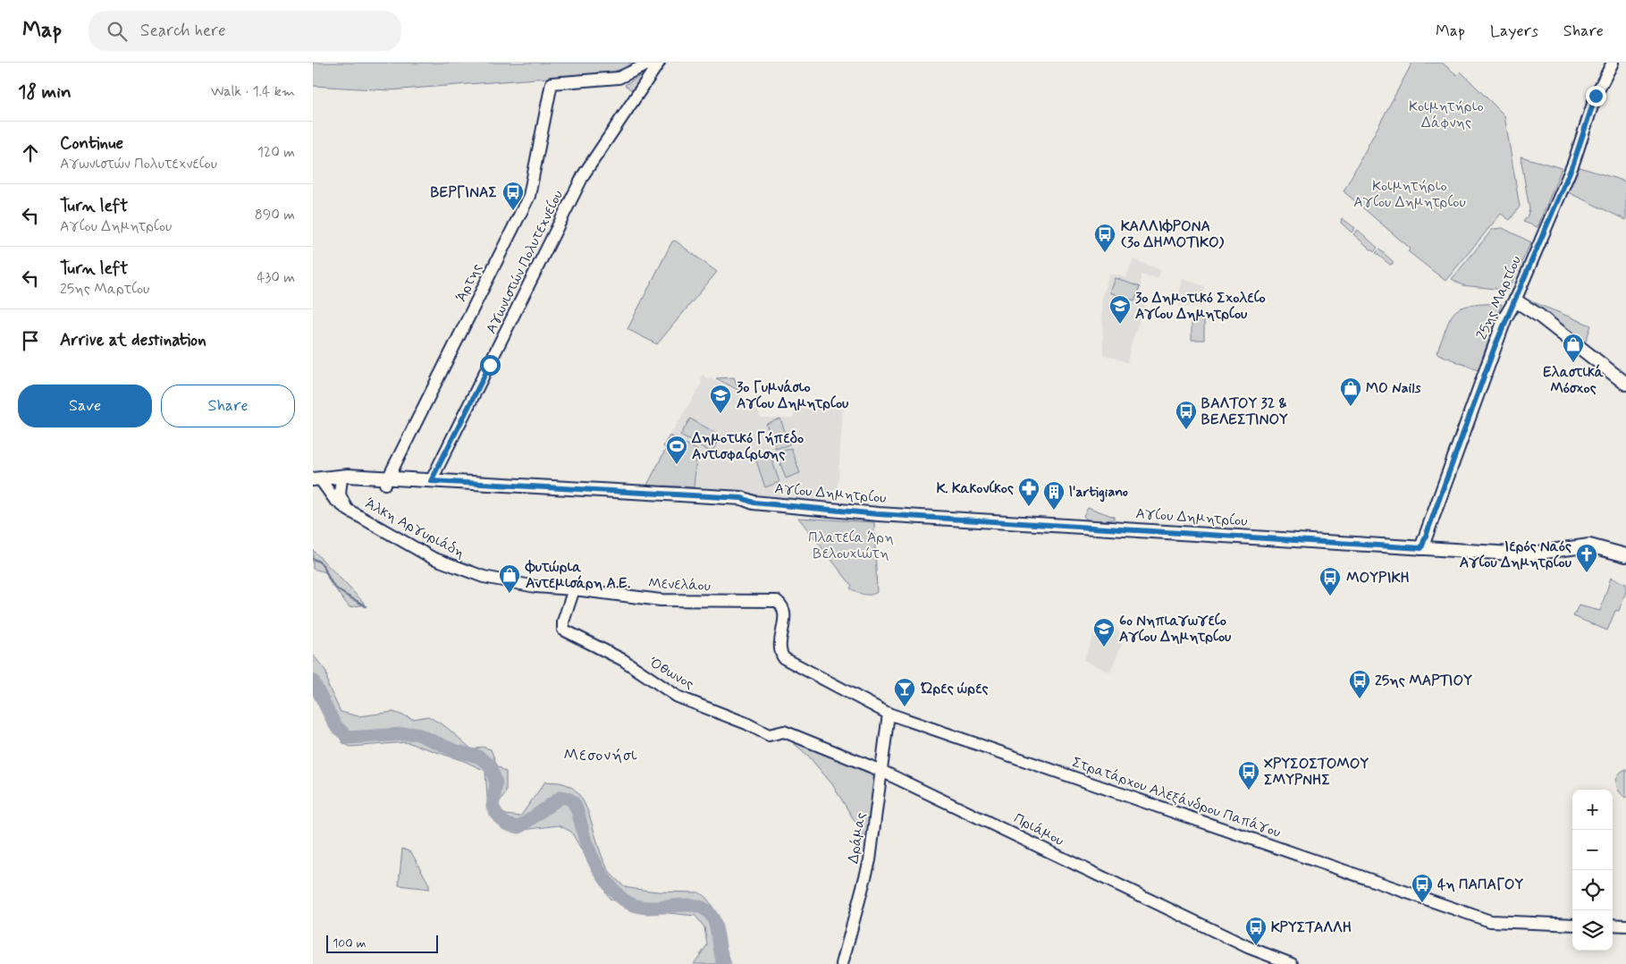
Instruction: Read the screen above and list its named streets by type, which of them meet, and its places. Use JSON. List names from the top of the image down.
{
  "streets": {
    "main road": ["25ης Μαρτίου", "Αγίου Δημητρίου"],
    "street": [
      "Αγωνιστών Πολυτεχνείου",
      "Άρτης",
      "Άλκη Αργυριάδη",
      "Μενελάου",
      "Όθωνος",
      "Στρατάρχου Αλεξάνδρου Παπάγου",
      "Πριάμου",
      "Δράμας"
    ]
  },
  "crossings": [
    ["Αγωνιστών Πολυτεχνείου", "Αγίου Δημητρίου"],
    ["Άρτης", "Αγίου Δημητρίου"],
    ["25ης Μαρτίου", "Αγίου Δημητρίου"],
    ["Αγίου Δημητρίου", "Άλκη Αργυριάδη"],
    ["Άλκη Αργυριάδη", "Μενελάου"],
    ["Άλκη Αργυριάδη", "Όθωνος"],
    ["Μενελάου", "Όθωνος"],
    ["Μενελάου", "Στρατάρχου Αλεξάνδρου Παπάγου"],
    ["Όθωνος", "Πριάμου"],
    ["Στρατάρχου Αλεξάνδρου Παπάγου", "Δράμας"],
    ["Πριάμου", "Δράμας"]
  ],
  "districts": ["Μεσονήσι"],
  "parks": ["Κοιμητήριο Δάφνης", "Κοιμητήριο Αγίου Δημητρίου", "Πλατεία Άρη Βελουχιώτη"],
  "places": {
    "bus stop": [
      "ΒΕΡΓΙΝΑΣ",
      "ΚΑΛΛΙΦΡΟΝΑ (3ο ΔΗΜΟΤΙΚΟ)",
      "ΒΑΛΤΟΥ 32 & ΒΕΛΕΣΤΙΝΟΥ",
      "ΜΟΥΡΙΚΗ",
      "25ης ΜΑΡΤΙΟΥ",
      "ΧΡΥΣΟΣΤΟΜΟΥ ΣΜΥΡΝΗΣ",
      "4η ΠΑΠΑΓΟΥ",
      "ΚΡΥΣΤΑΛΛΗ"
    ],
    "school or university": ["3ο Δημοτικό Σχολείο Αγίου Δημητρίου", "3ο Γυμνάσιο Αγίου Δημητρίου", "6o Νηπιαγωγείο Αγίου Δημητρίου"],
    "shop": ["Ελαστικά Μόσχος", "MO Nails", "Φυτώρια Αντεμισάρη Α.Ε."],
    "sports": ["Δημοτικό Γήπεδο Αντισφαίρισης"],
    "pharmacy": ["Κ. Κακονίκος"],
    "building": ["l'artigiano"],
    "church": ["Ιερός Ναός Αγίου Δημητρίου"],
    "bar": ["Ώρες ώρες"]
  },
  "scale_bar": "100 m",
  "page": {
    "header": "Map",
    "search": "Search here",
    "nav": ["Map", "Layers", "Share"],
    "heading": ["18 min", "Walk · 1.4 km"],
    "list": [
      ["Continue", "Αγωνιστών Πολυτεχνείου", "120 m"],
      ["Turn left", "Αγίου Δημητρίου", "890 m"],
      ["Turn left", "25ης Μαρτίου", "430 m"],
      "Arrive at destination"
    ],
    "buttons": ["Save", "Share"],
    "map_buttons": ["+", "−"],
    "scale": "100 m"
  }
}
